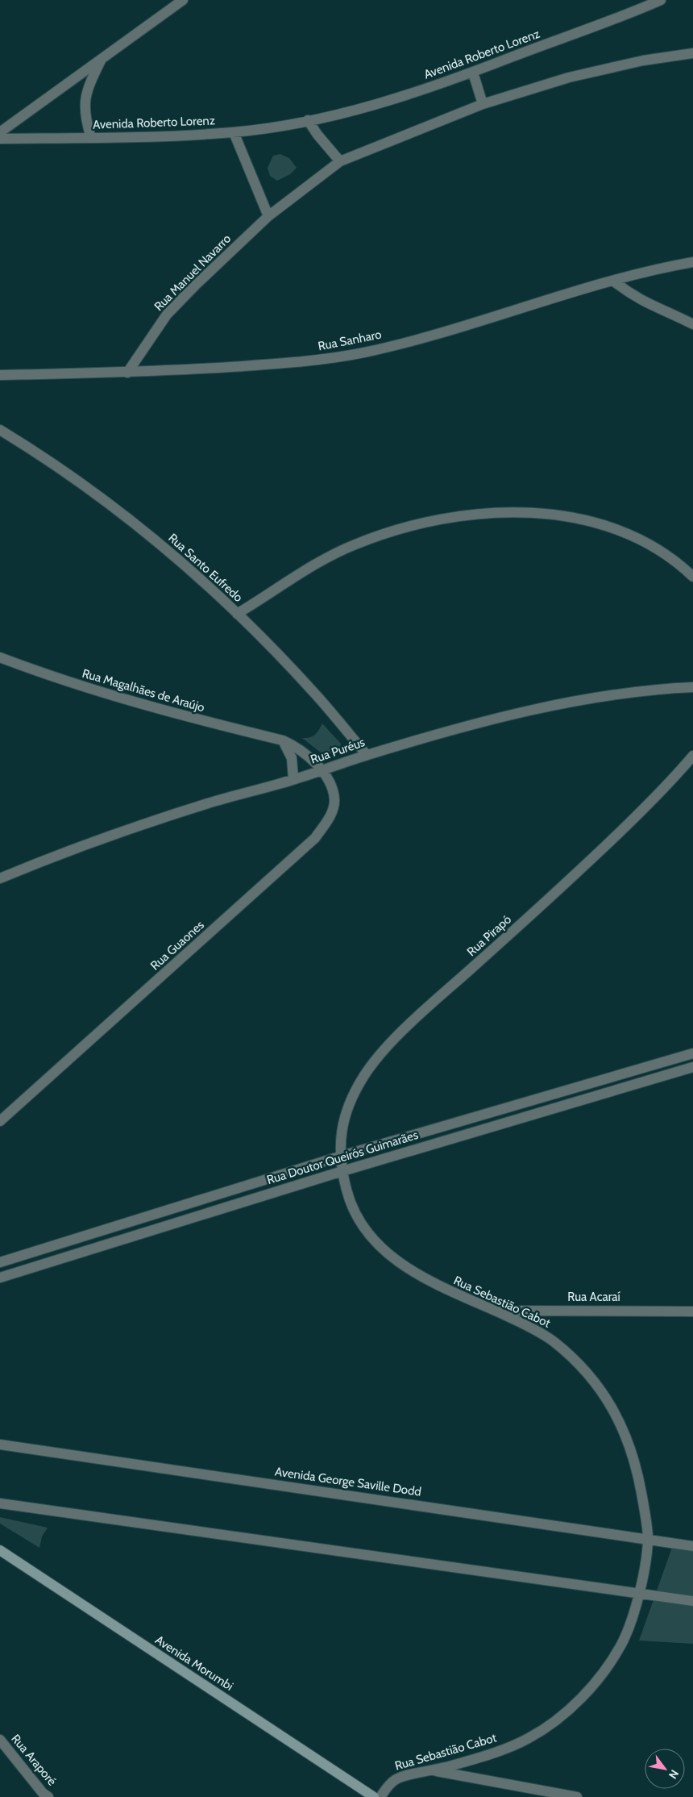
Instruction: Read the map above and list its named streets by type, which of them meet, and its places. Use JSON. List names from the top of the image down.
{
  "streets": {
    "main road": ["Avenida Morumbi"],
    "street": [
      "Avenida Roberto Lorenz",
      "Rua Manuel Navarro",
      "Rua Sanharo",
      "Rua Santo Eufredo",
      "Rua Magalhães de Araújo",
      "Rua Puréus",
      "Rua Pirapó",
      "Rua Guaones",
      "Rua Doutor Queirós Guimarães",
      "Rua Acaraí",
      "Rua Sebastião Cabot",
      "Avenida George Saville Dodd",
      "Rua Araporé"
    ]
  },
  "crossings": [
    ["Rua Manuel Navarro", "Rua Sanharo"],
    ["Rua Santo Eufredo", "Rua Puréus"],
    ["Rua Magalhães de Araújo", "Rua Puréus"],
    ["Rua Magalhães de Araújo", "Rua Guaones"],
    ["Rua Puréus", "Rua Guaones"],
    ["Rua Pirapó", "Rua Doutor Queirós Guimarães"],
    ["Rua Pirapó", "Rua Sebastião Cabot"],
    ["Rua Doutor Queirós Guimarães", "Rua Sebastião Cabot"],
    ["Rua Acaraí", "Rua Sebastião Cabot"],
    ["Rua Sebastião Cabot", "Avenida George Saville Dodd"]
  ],
  "north": "bottom right"
}
